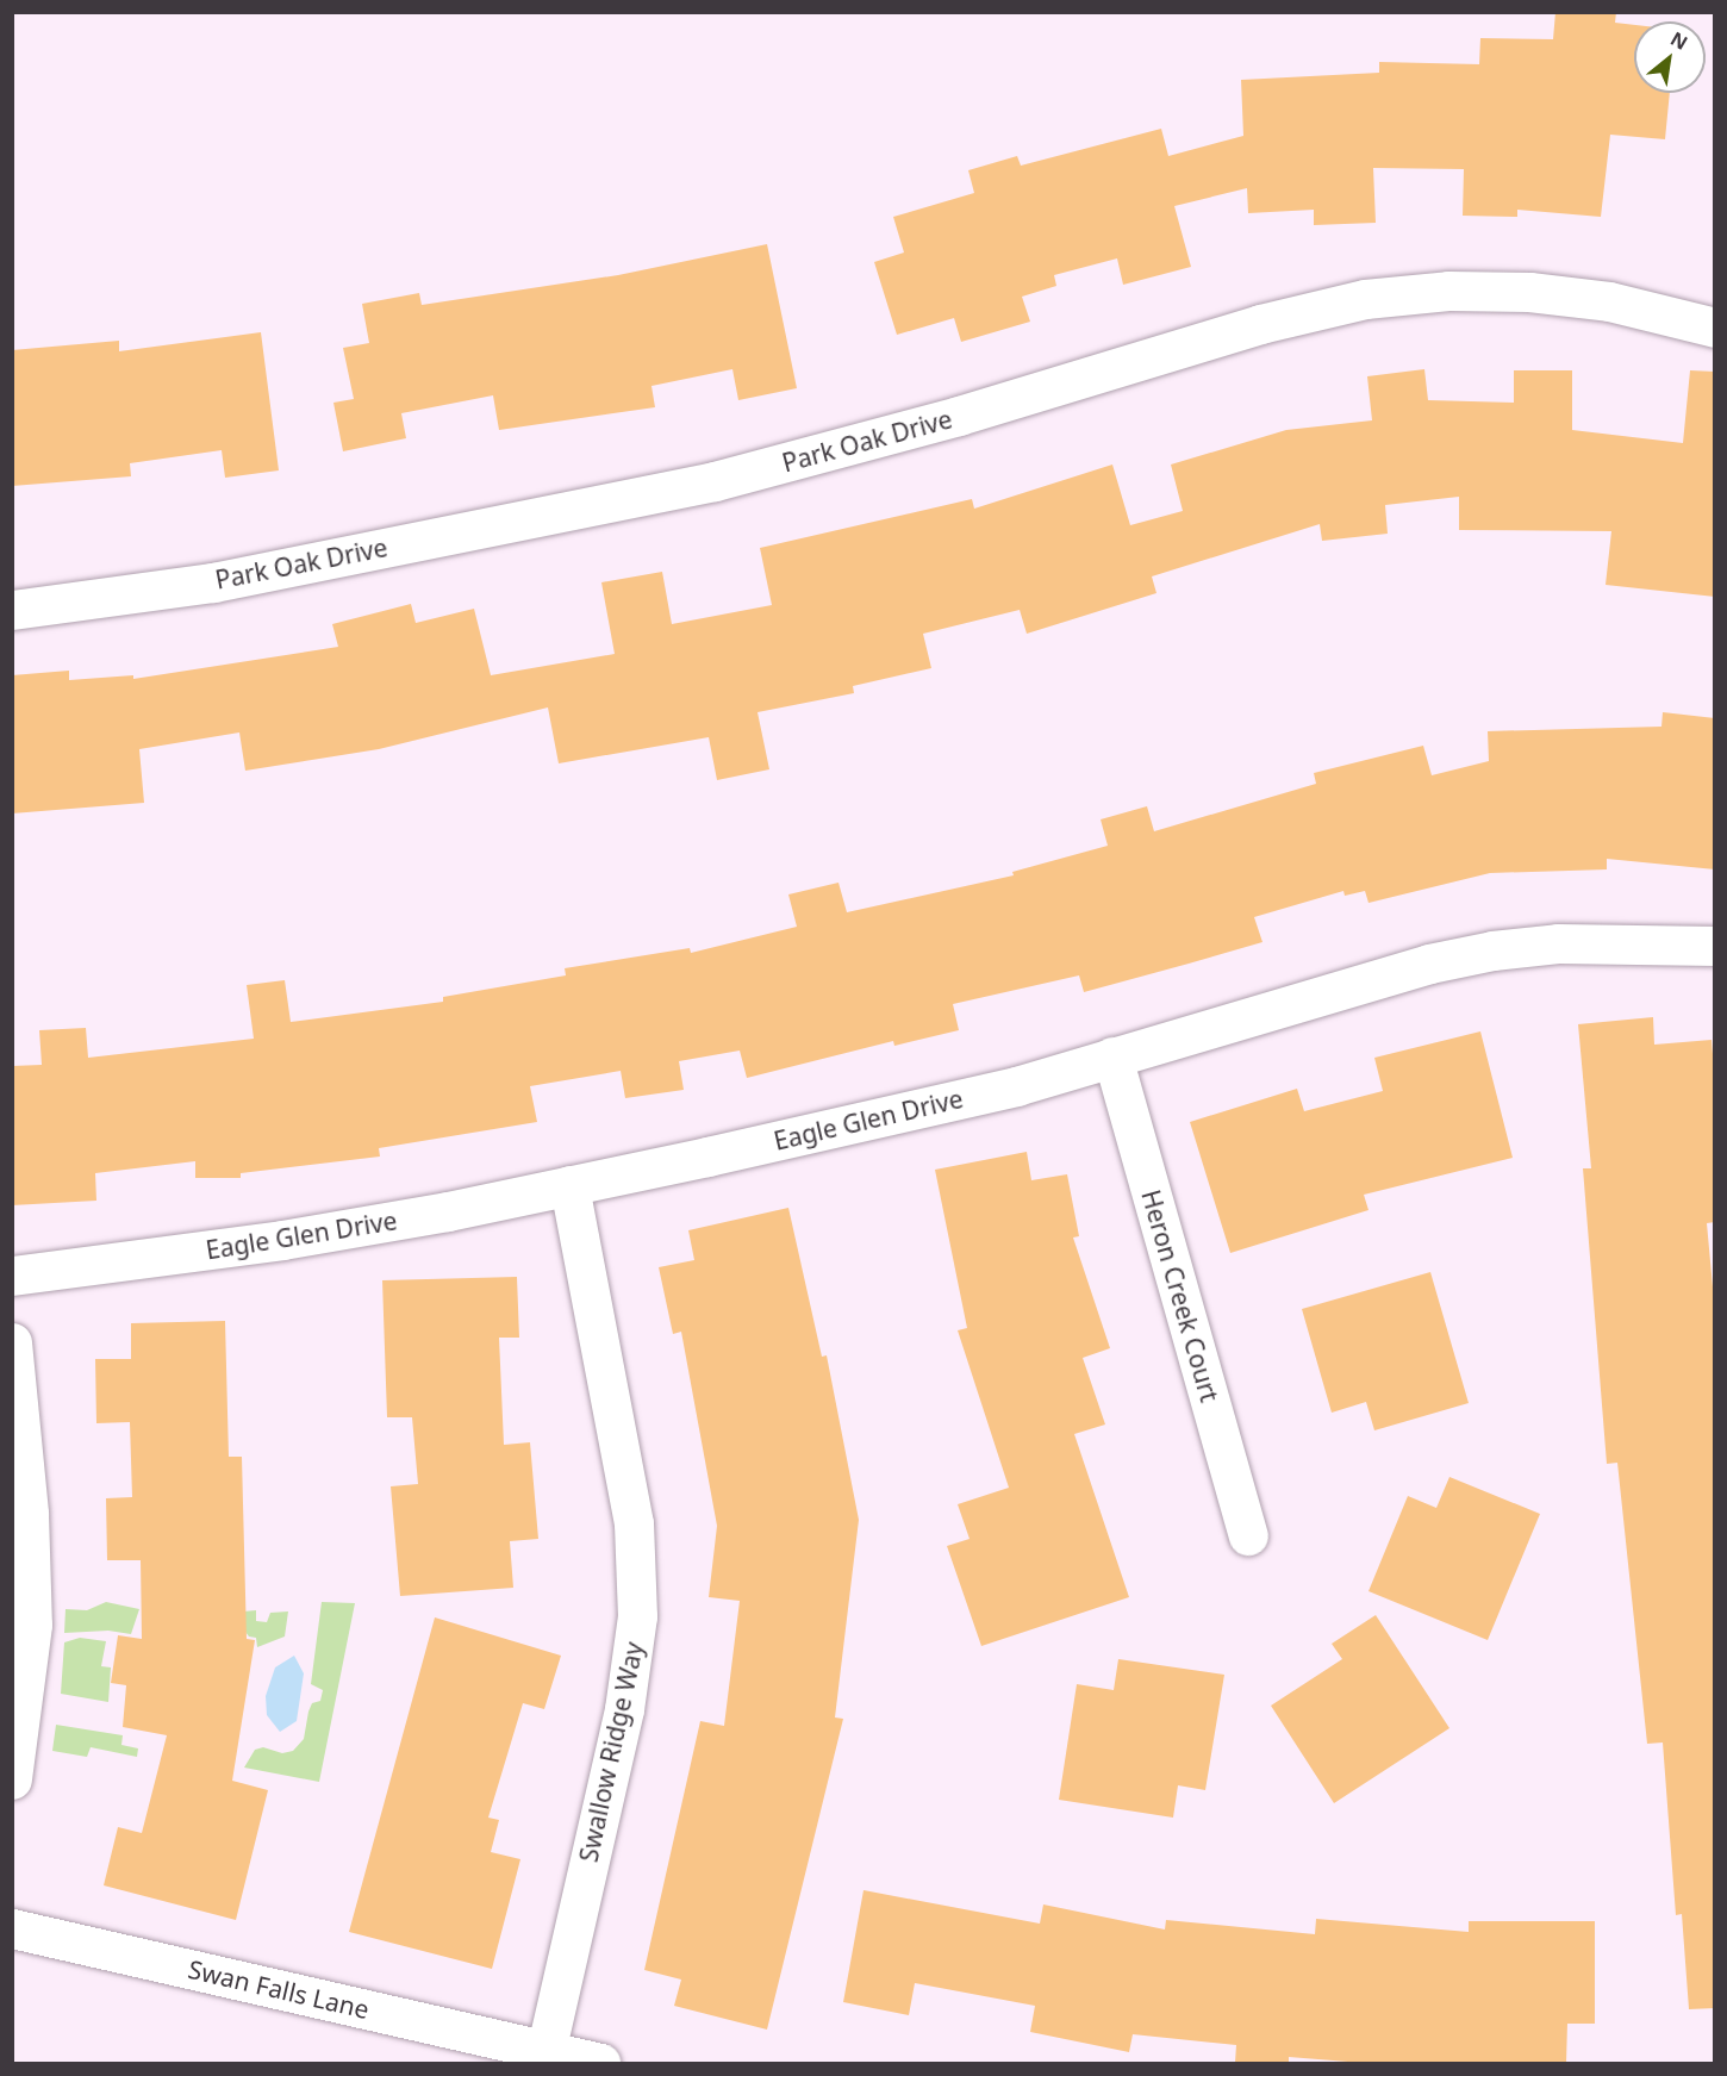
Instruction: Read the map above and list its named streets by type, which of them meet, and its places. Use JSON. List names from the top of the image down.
{
  "streets": {
    "street": [
      "Park Oak Drive",
      "Eagle Glen Drive",
      "Heron Creek Court",
      "Swallow Ridge Way",
      "Swan Falls Lane"
    ]
  },
  "crossings": [
    ["Eagle Glen Drive", "Heron Creek Court"],
    ["Eagle Glen Drive", "Swallow Ridge Way"],
    ["Swallow Ridge Way", "Swan Falls Lane"]
  ],
  "north": "top right"
}
